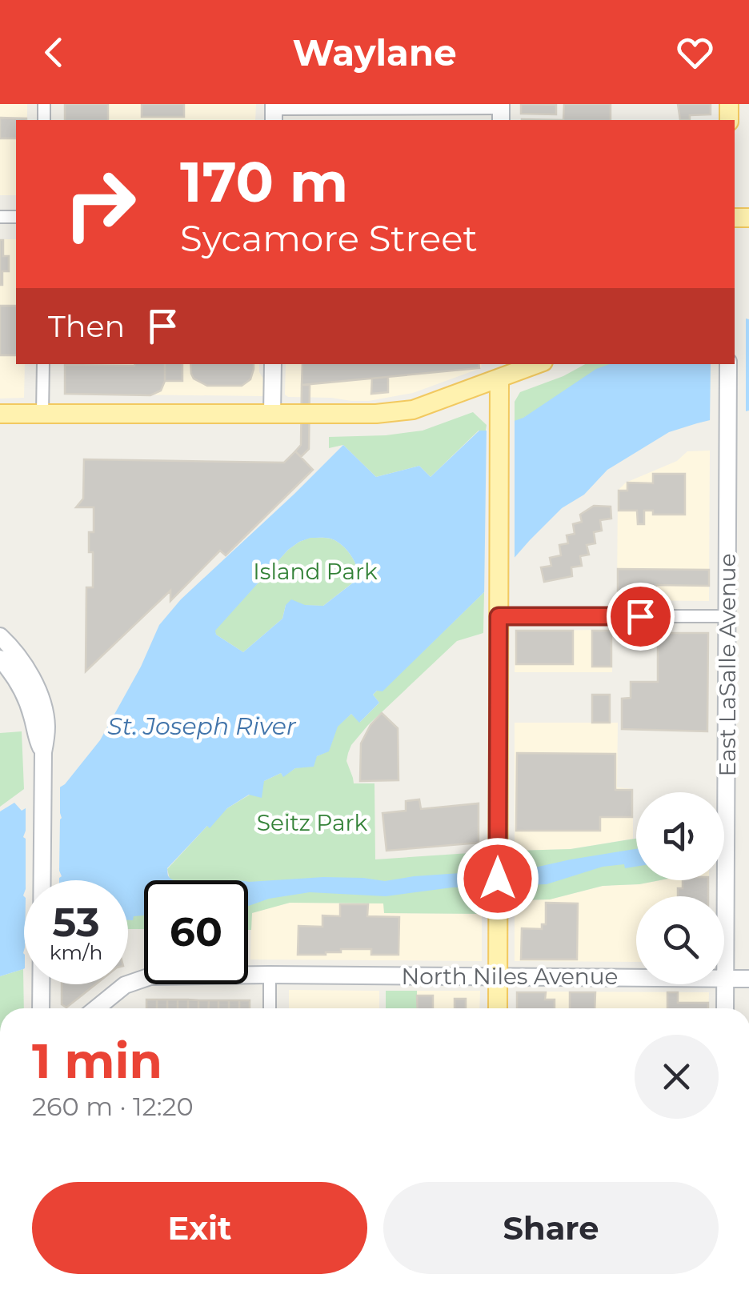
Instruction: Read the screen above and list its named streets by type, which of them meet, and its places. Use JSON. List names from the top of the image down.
{
  "streets": {
    "street": ["East LaSalle Avenue", "North Niles Avenue"]
  },
  "crossings": [
    ["East LaSalle Avenue", "North Niles Avenue"]
  ],
  "water": ["St. Joseph River"],
  "parks": ["Island Park", "Seitz Park"],
  "page": {
    "header": "Waylane",
    "turn": ["170 m", "Sycamore Street"],
    "then": "Then",
    "speed": "53 km/h",
    "limit": "60",
    "heading": ["1 min", "260 m · 12:20"],
    "buttons": ["Exit", "Share"]
  }
}
